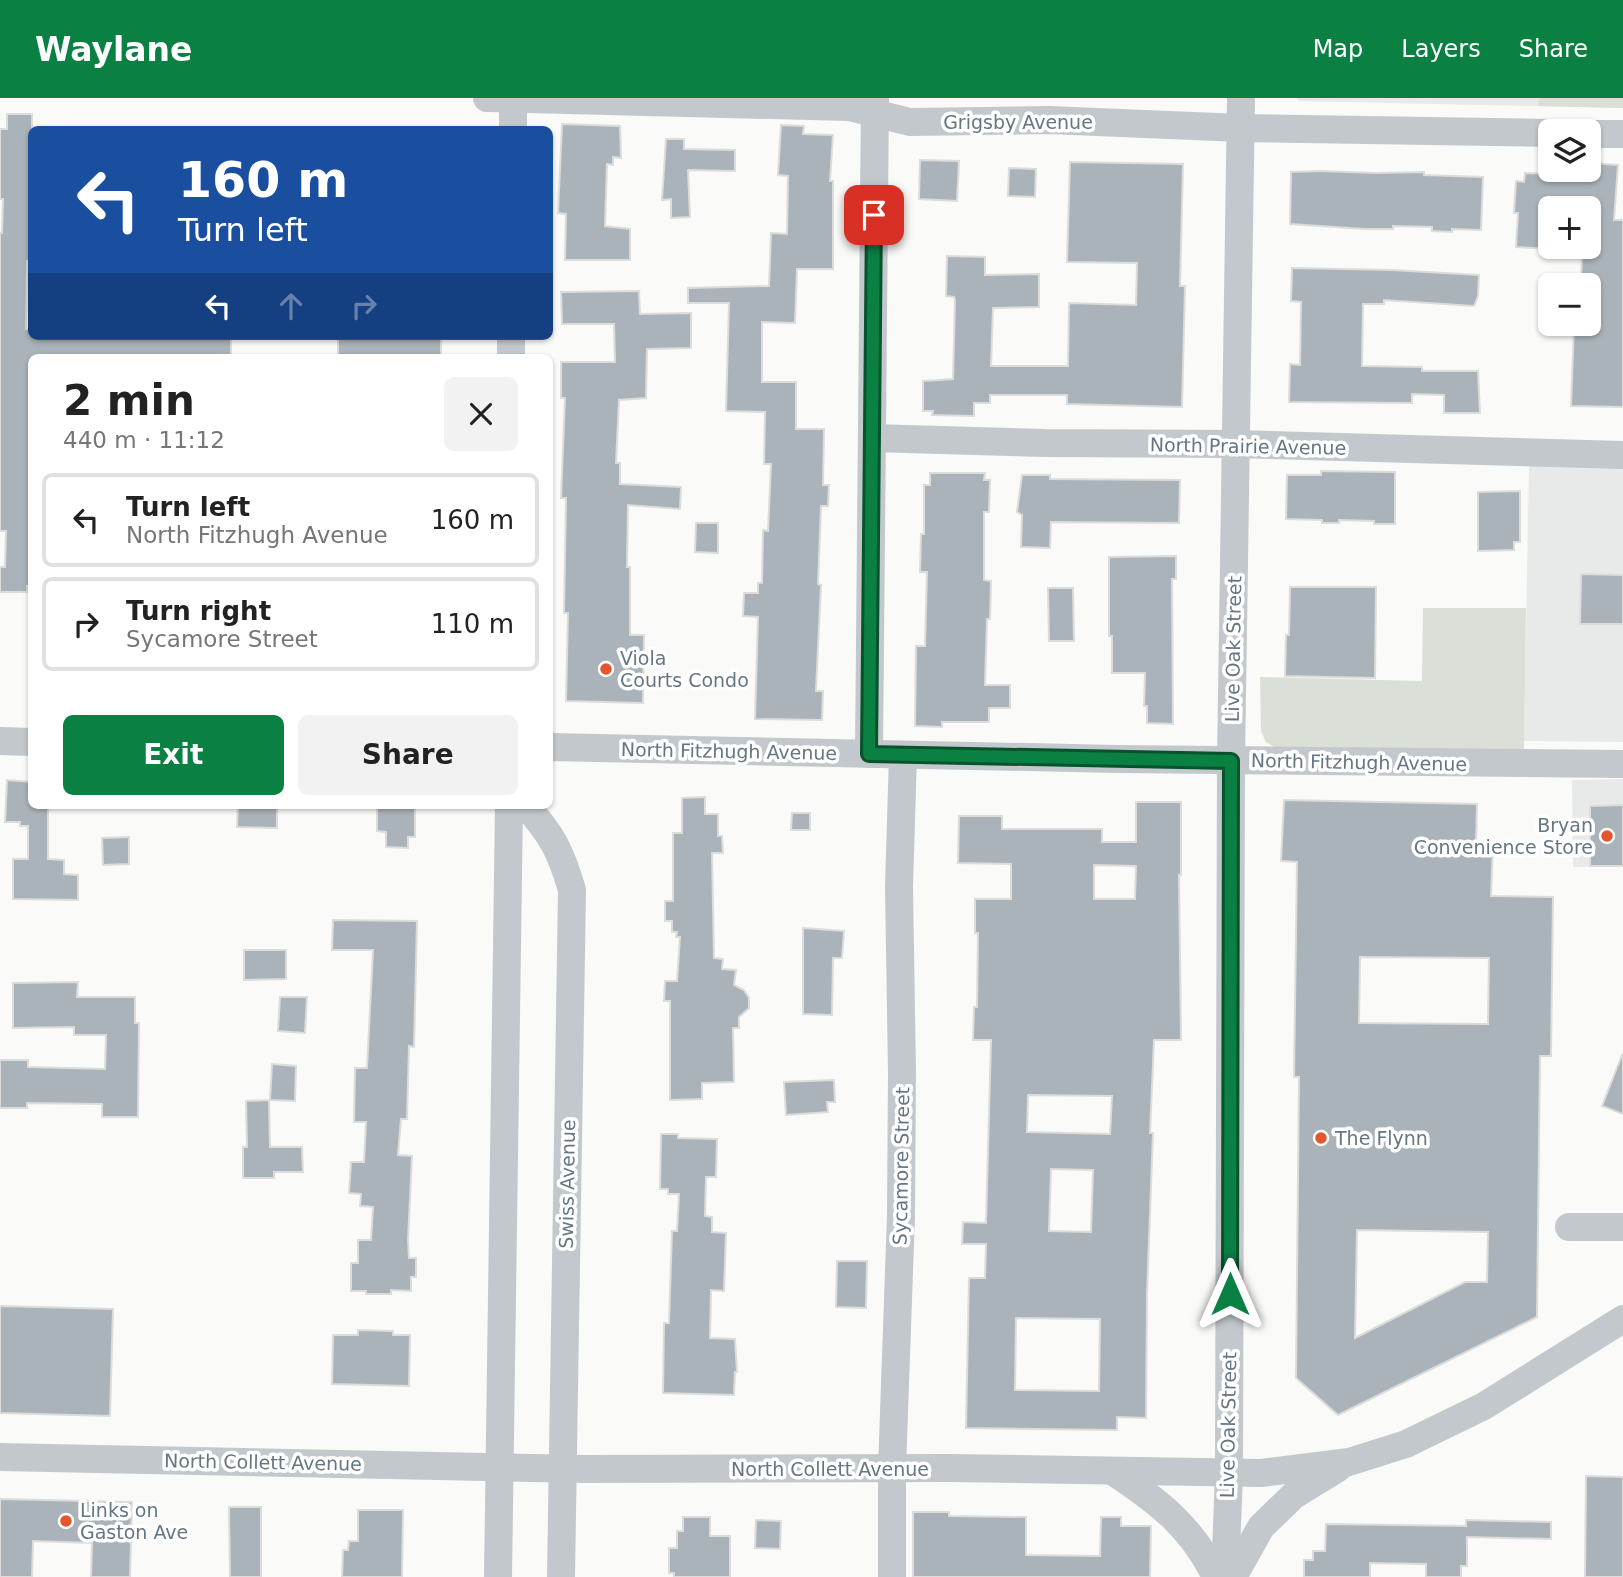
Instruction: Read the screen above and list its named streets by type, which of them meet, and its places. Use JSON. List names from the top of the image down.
{
  "streets": {
    "street": [
      "Grigsby Avenue",
      "North Prairie Avenue",
      "Live Oak Street",
      "North Fitzhugh Avenue",
      "Sycamore Street",
      "Swiss Avenue",
      "North Collett Avenue"
    ]
  },
  "crossings": [
    ["Grigsby Avenue", "Live Oak Street"],
    ["North Prairie Avenue", "Live Oak Street"],
    ["Live Oak Street", "North Fitzhugh Avenue"],
    ["Live Oak Street", "North Collett Avenue"],
    ["North Fitzhugh Avenue", "Sycamore Street"],
    ["Sycamore Street", "North Collett Avenue"],
    ["Swiss Avenue", "North Collett Avenue"]
  ],
  "places": [
    "Viola Courts Condo",
    "Bryan Convenience Store",
    "The Flynn",
    "Links on Gaston Ave"
  ],
  "page": {
    "header": "Waylane",
    "nav": ["Map", "Layers", "Share"],
    "map_buttons": ["+", "−"],
    "turn": ["160 m", "Turn left"],
    "heading": ["2 min", "440 m · 11:12"],
    "list": [
      {
        "name": "Turn left",
        "note": "North Fitzhugh Avenue",
        "value": "160 m"
      },
      {
        "name": "Turn right",
        "note": "Sycamore Street",
        "value": "110 m"
      }
    ],
    "buttons": ["Exit", "Share"]
  }
}
